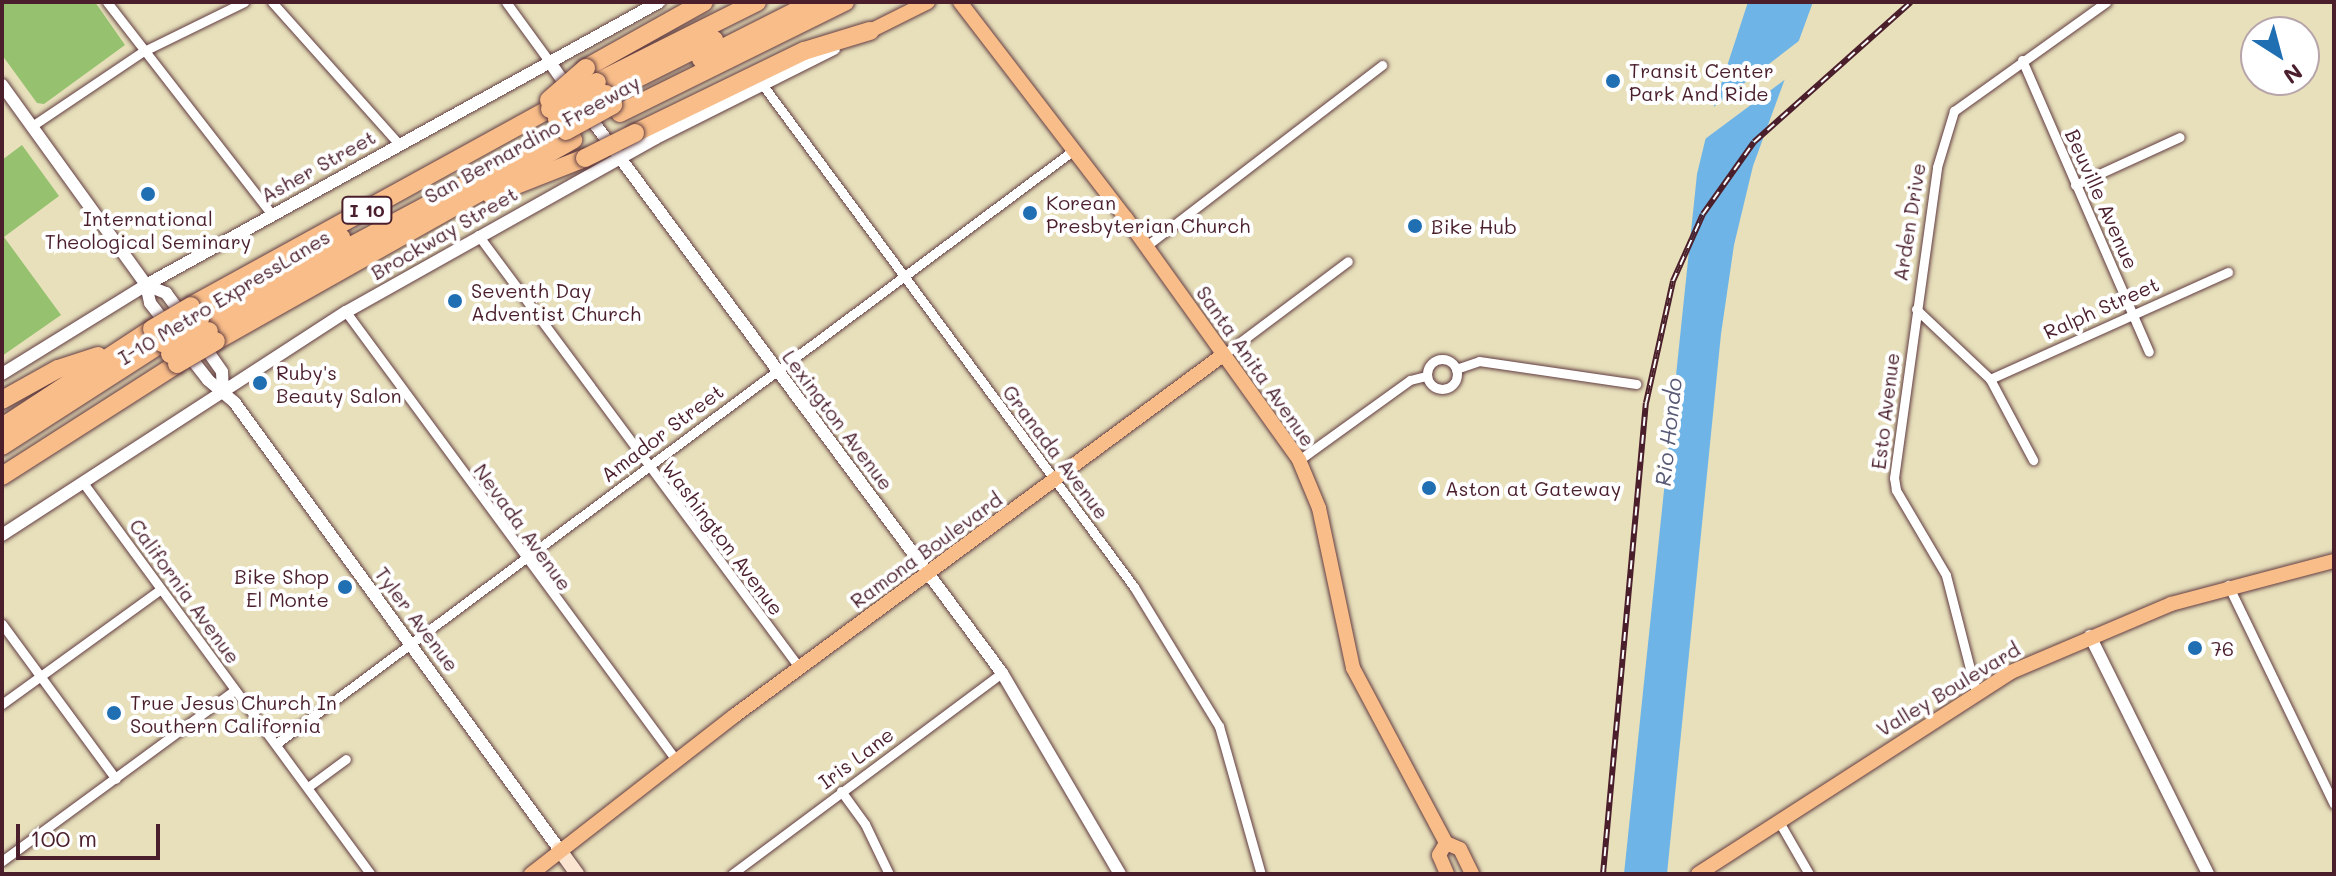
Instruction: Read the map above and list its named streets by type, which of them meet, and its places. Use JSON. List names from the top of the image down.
{
  "streets": {
    "highway": ["San Bernardino Freeway", "I 10", "I-10 Metro ExpressLanes"],
    "main road": [
      "Brockway Street",
      "Santa Anita Avenue",
      "Ramona Boulevard",
      "Tyler Avenue",
      "Valley Boulevard"
    ],
    "street": [
      "Asher Street",
      "Beuville Avenue",
      "Arden Drive",
      "Ralph Street",
      "Esto Avenue",
      "Lexington Avenue",
      "Amador Street",
      "Granada Avenue",
      "Nevada Avenue",
      "Washington Avenue",
      "California Avenue",
      "Iris Lane"
    ]
  },
  "crossings": [
    ["San Bernardino Freeway", "I-10 Metro ExpressLanes"],
    ["Asher Street", "Lexington Avenue"],
    ["Asher Street", "Tyler Avenue"],
    ["Beuville Avenue", "Arden Drive"],
    ["Beuville Avenue", "Ralph Street"],
    ["Arden Drive", "Ralph Street"],
    ["Arden Drive", "Esto Avenue"],
    ["Brockway Street", "Lexington Avenue"],
    ["Brockway Street", "Granada Avenue"],
    ["Brockway Street", "Nevada Avenue"],
    ["Brockway Street", "Washington Avenue"],
    ["Brockway Street", "California Avenue"],
    ["Brockway Street", "Tyler Avenue"],
    ["Santa Anita Avenue", "Amador Street"],
    ["Santa Anita Avenue", "Ramona Boulevard"],
    ["Esto Avenue", "Valley Boulevard"],
    ["Lexington Avenue", "Amador Street"],
    ["Lexington Avenue", "Ramona Boulevard"],
    ["Lexington Avenue", "Iris Lane"],
    ["Amador Street", "Granada Avenue"],
    ["Amador Street", "Nevada Avenue"],
    ["Amador Street", "Washington Avenue"],
    ["Amador Street", "California Avenue"],
    ["Amador Street", "Tyler Avenue"],
    ["Granada Avenue", "Ramona Boulevard"],
    ["Nevada Avenue", "Ramona Boulevard"],
    ["Washington Avenue", "Ramona Boulevard"],
    ["Ramona Boulevard", "Tyler Avenue"]
  ],
  "water": ["Rio Hondo"],
  "places": [
    "Transit Center Park And Ride",
    "International Theological Seminary",
    "Korean Presbyterian Church",
    "Bike Hub",
    "Seventh Day Adventist Church",
    "Ruby's Beauty Salon",
    "Aston at Gateway",
    "Bike Shop El Monte",
    "76",
    "True Jesus Church In Southern California"
  ],
  "scale_bar": "100 m",
  "north": "bottom right"
}
